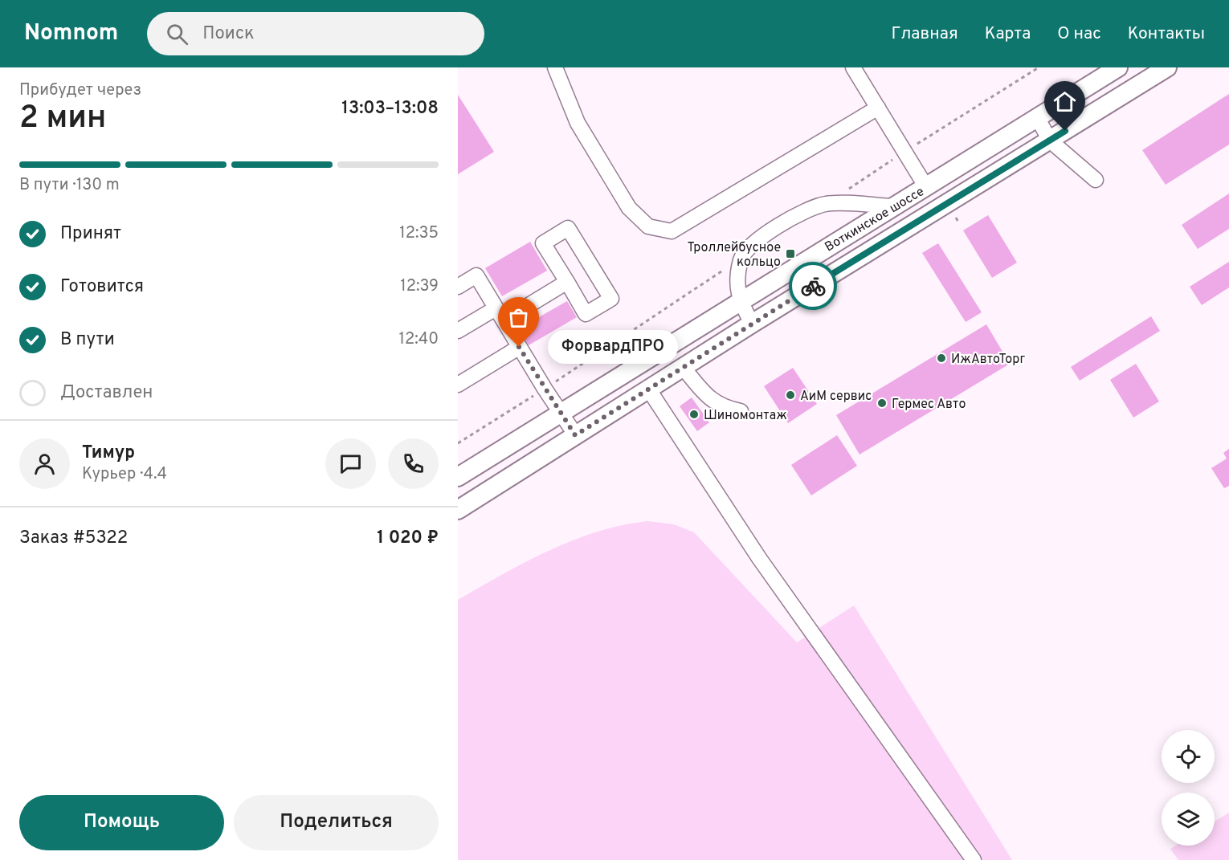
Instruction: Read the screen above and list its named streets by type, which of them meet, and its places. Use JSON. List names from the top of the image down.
{
  "streets": {
    "main road": ["Воткинское шоссе"]
  },
  "places": {
    "transit": ["Троллейбусное кольцо"],
    "other": [
      "ФорвардПРО",
      "ИжАвтоТорг",
      "АиМ сервис",
      "Гермес Авто",
      "Шиномонтаж"
    ]
  },
  "page": {
    "header": "Nomnom",
    "search": "Поиск",
    "nav": [
      "Главная",
      "Карта",
      "О нас",
      "Контакты"
    ],
    "heading": ["2 мин", "Прибудет через", "13:03–13:08"],
    "panel": [
      "Тимур",
      "Курьер · 4.4",
      "Заказ #5322",
      "1 020 ₽"
    ],
    "bar": "В пути · 130 m",
    "list": [
      ["Принят", "12:35"],
      ["Готовится", "12:39"],
      ["В пути", "12:40"],
      "Доставлен"
    ],
    "bubble": "ФорвардПРО",
    "buttons": ["Помощь", "Поделиться"]
  }
}
